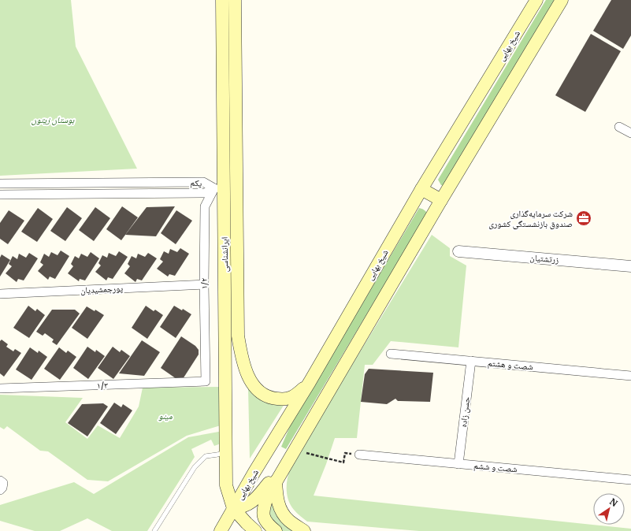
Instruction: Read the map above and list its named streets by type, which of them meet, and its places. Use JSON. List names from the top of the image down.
{
  "streets": {
    "main road": ["شیخ بهایی", "ایرانشناسی"],
    "street": [
      "یکم",
      "زرتشتیان",
      "۱/۲",
      "پورجمشیدیان",
      "شصت و هشتم",
      "۱/۳",
      "حسن زاده",
      "شصت و ششم"
    ]
  },
  "crossings": [
    ["شیخ بهایی", "ایرانشناسی"],
    ["یکم", "ایرانشناسی"],
    ["یکم", "۱/۲"],
    ["ایرانشناسی", "۱/۲"],
    ["۱/۲", "پورجمشیدیان"],
    ["۱/۲", "۱/۳"],
    ["شصت و هشتم", "حسن زاده"],
    ["حسن زاده", "شصت و ششم"]
  ],
  "parks": ["بوستان زیتون", "مینو"],
  "places": {
    "office": ["شرکت سرمایه‌گذاری صندوق بازنشستگی کشوری"]
  },
  "north": "top right"
}
